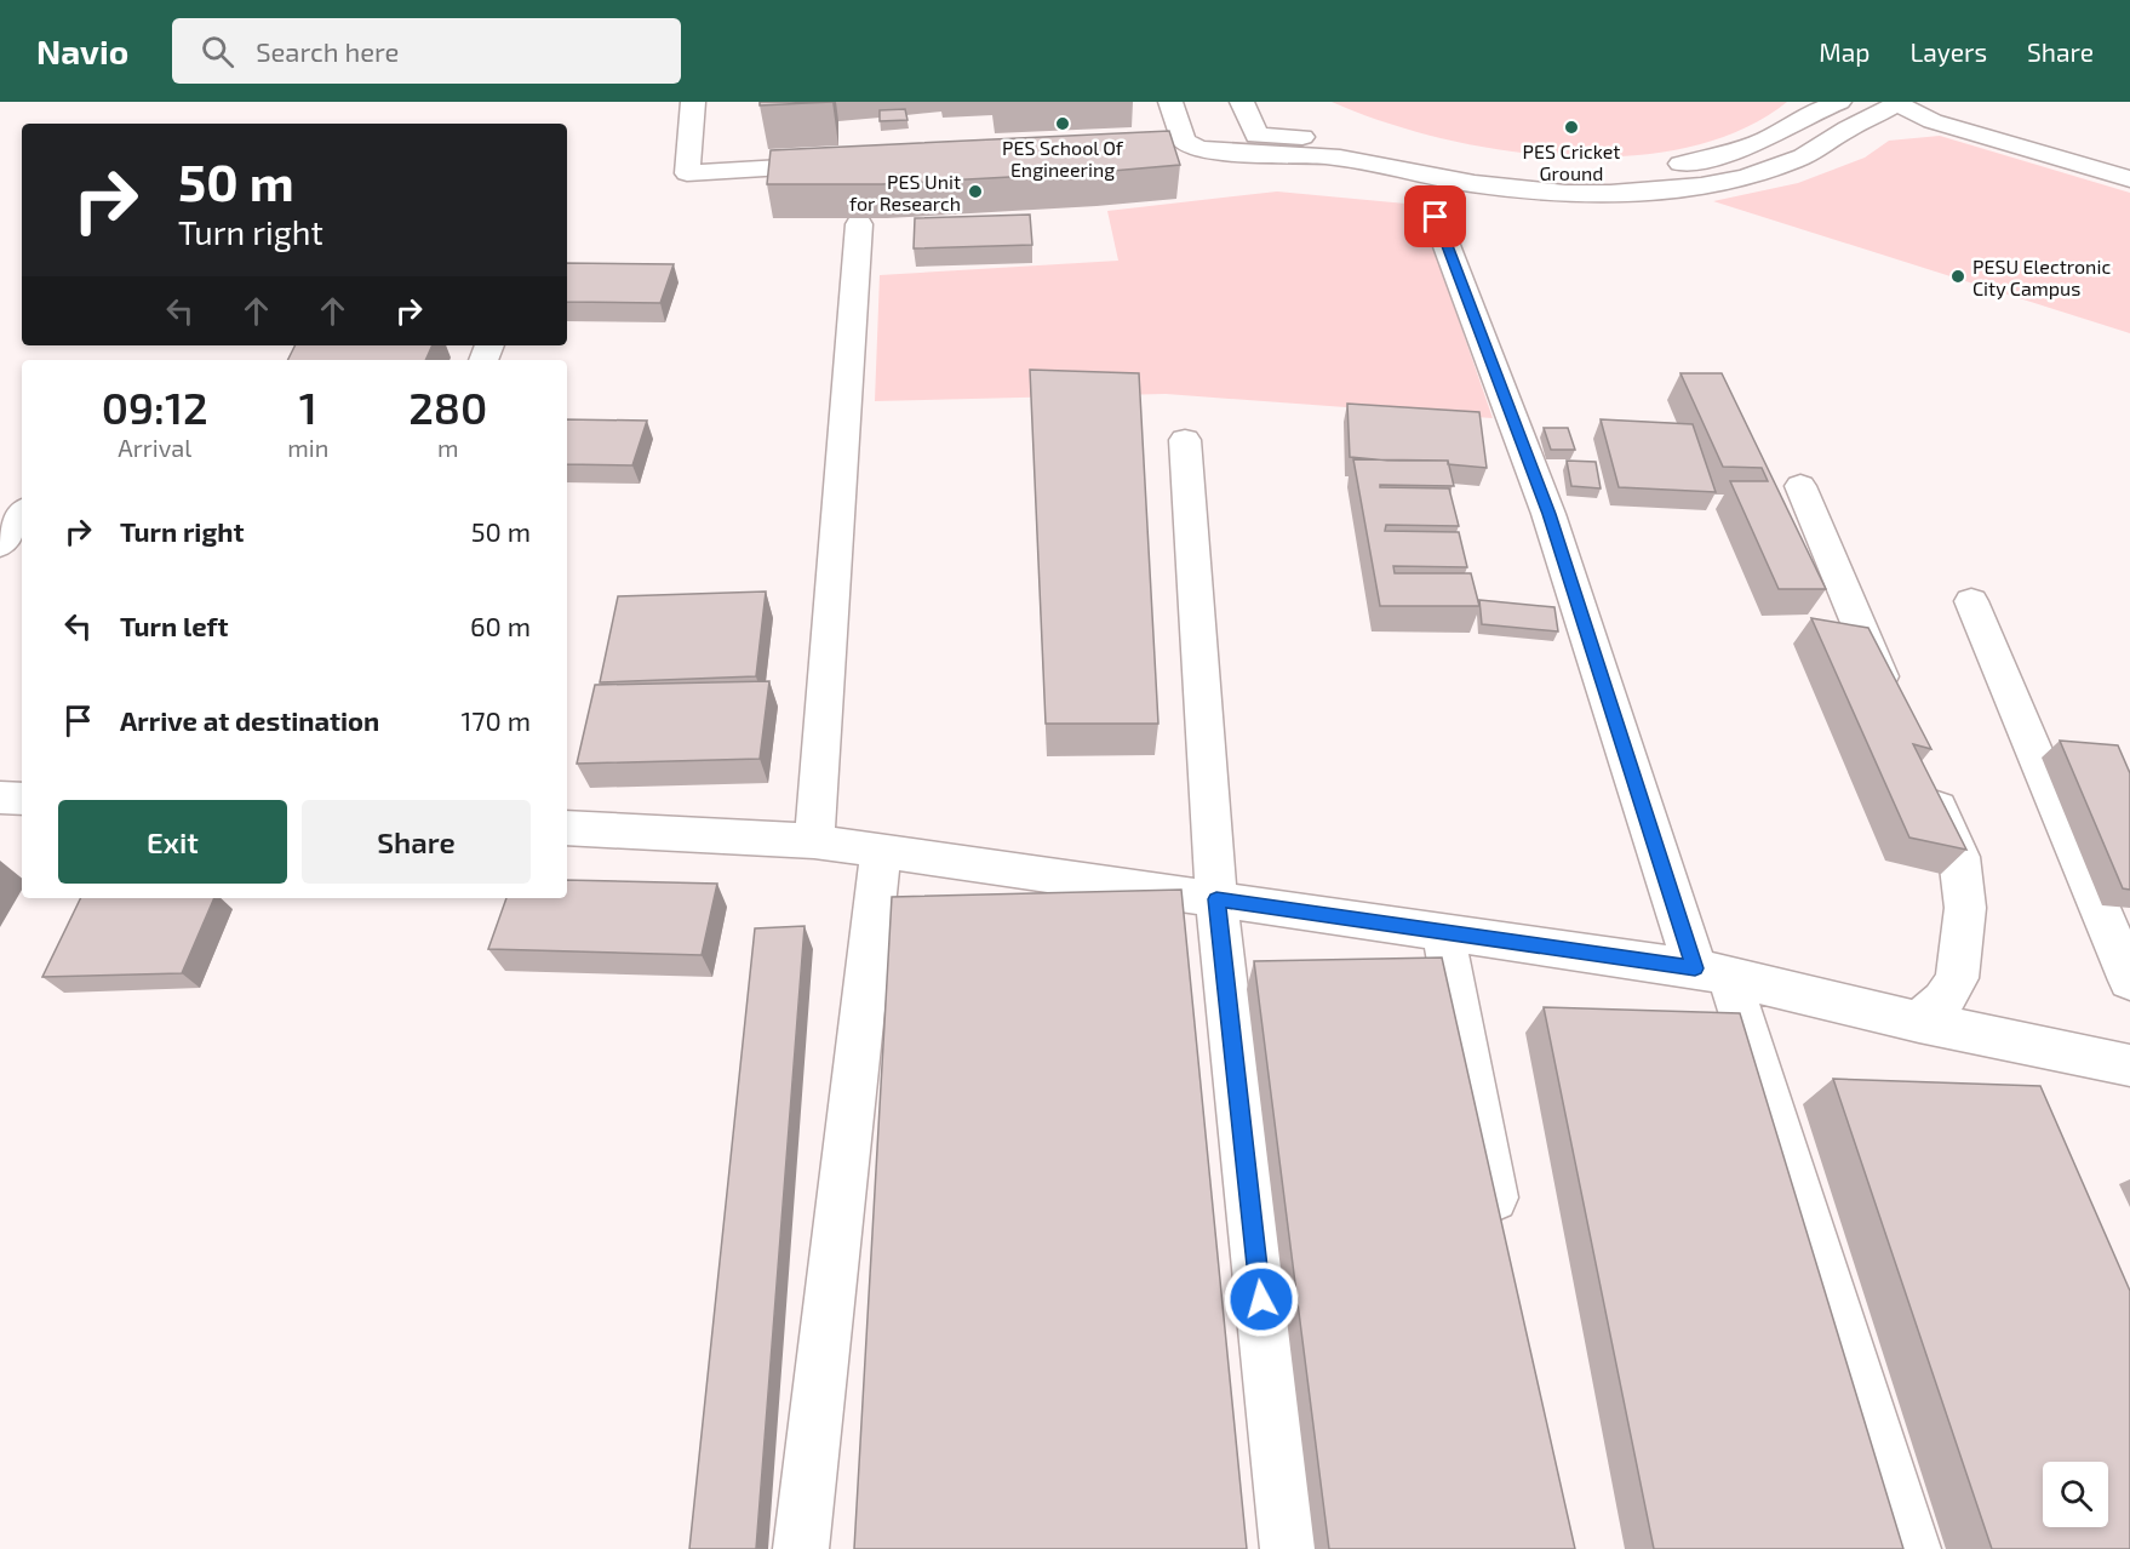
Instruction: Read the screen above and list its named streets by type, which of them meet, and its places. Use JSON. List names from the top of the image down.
{
  "places": [
    "PES School Of Engineering",
    "PES Cricket Ground",
    "PES Unit for Research",
    "PESU Electronic City Campus"
  ],
  "page": {
    "header": "Navio",
    "search": "Search here",
    "nav": ["Map", "Layers", "Share"],
    "turn": ["50 m", "Turn right"],
    "eta": [
      "09:12",
      "Arrival",
      "1",
      "min",
      "280",
      "m"
    ],
    "list": [
      {
        "name": "Turn right",
        "value": "50 m"
      },
      {
        "name": "Turn left",
        "value": "60 m"
      },
      {
        "name": "Arrive at destination",
        "value": "170 m"
      }
    ],
    "buttons": ["Exit", "Share"]
  }
}
